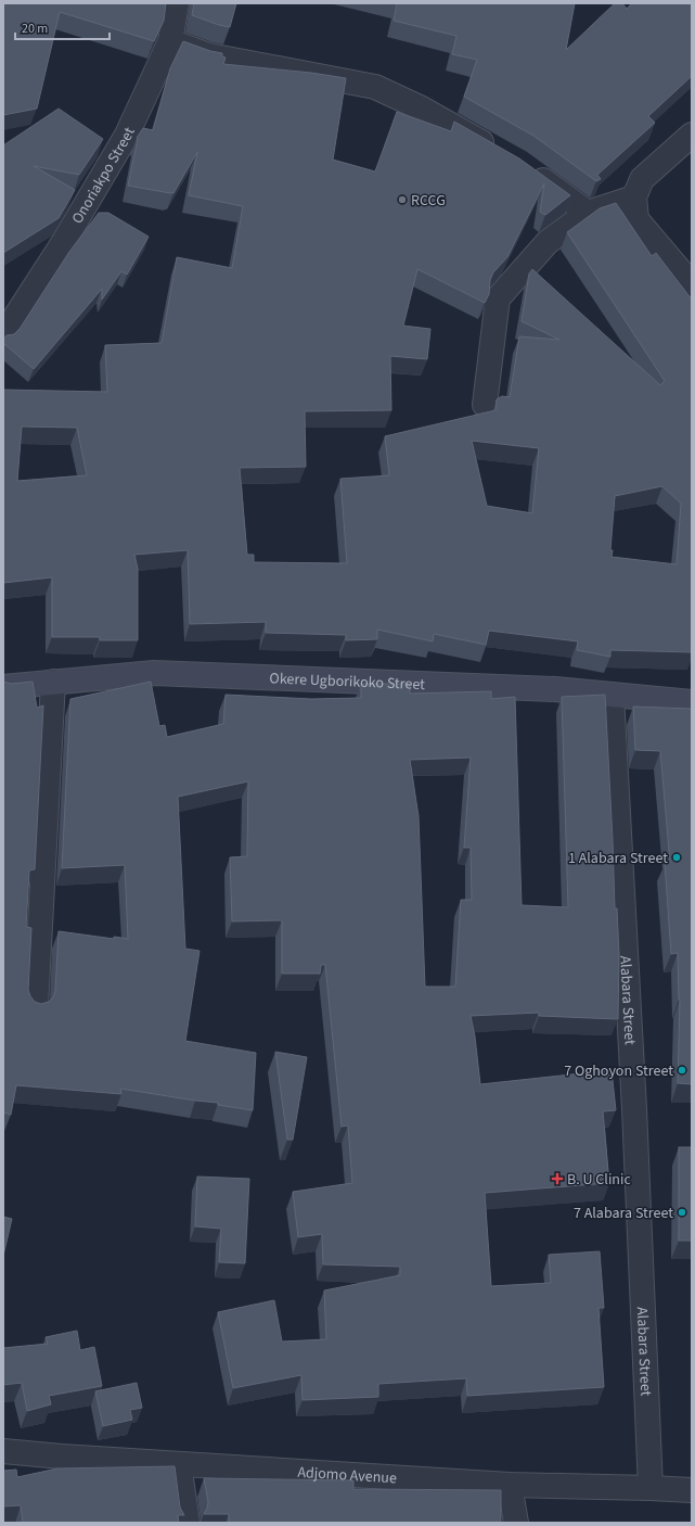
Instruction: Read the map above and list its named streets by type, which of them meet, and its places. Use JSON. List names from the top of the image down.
{
  "streets": {
    "street": [
      "Onoriakpo Street",
      "Okere Ugborikoko Street",
      "Alabara Street",
      "Adjomo Avenue"
    ]
  },
  "crossings": [
    ["Okere Ugborikoko Street", "Alabara Street"],
    ["Alabara Street", "Adjomo Avenue"]
  ],
  "places": {
    "other": [
      "RCCG",
      "1 Alabara Street",
      "7 Oghoyon Street",
      "7 Alabara Street"
    ],
    "health": ["B. U Clinic"]
  },
  "scale_bar": "20 m"
}
